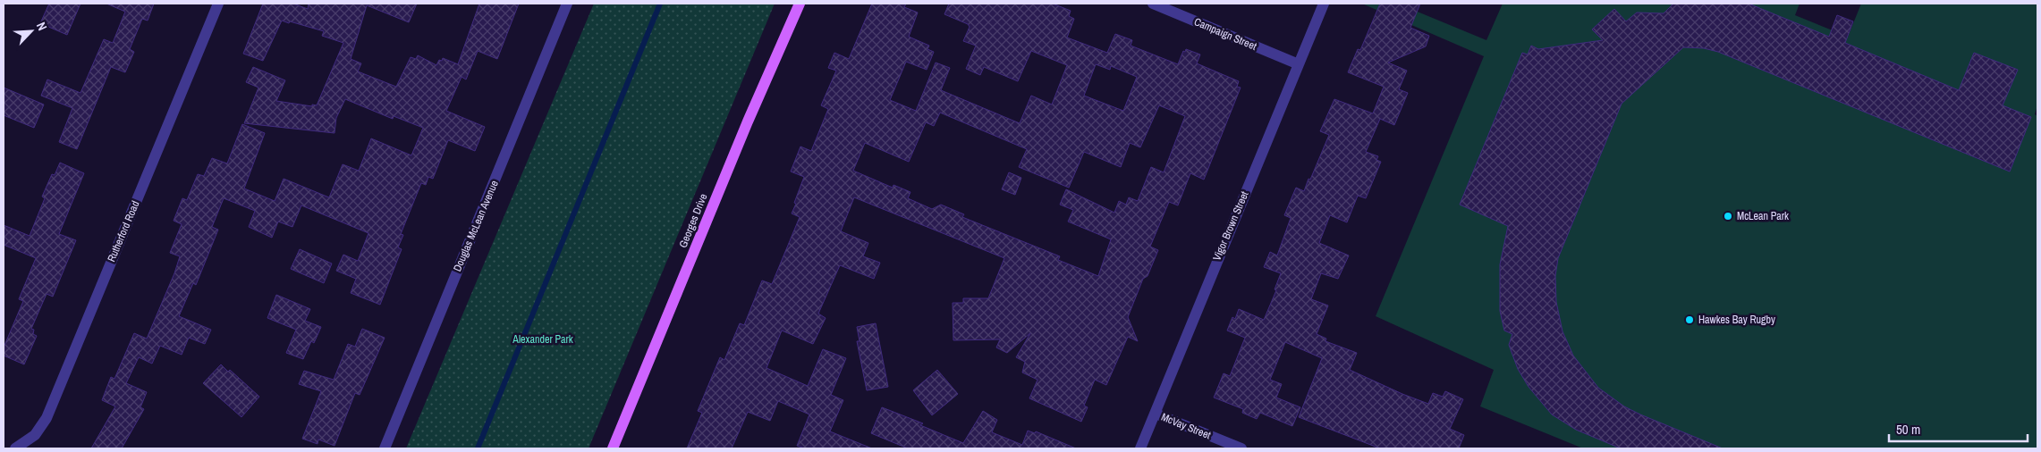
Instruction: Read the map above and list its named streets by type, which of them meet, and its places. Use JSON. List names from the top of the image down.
{
  "streets": {
    "main road": ["Georges Drive"],
    "street": [
      "Campaign Street",
      "Douglas McLean Avenue",
      "Vigor Brown Street",
      "Rutherford Road",
      "McVay Street"
    ]
  },
  "crossings": [
    ["Campaign Street", "Vigor Brown Street"],
    ["Vigor Brown Street", "McVay Street"]
  ],
  "parks": ["Alexander Park"],
  "places": ["McLean Park", "Hawkes Bay Rugby"],
  "scale_bar": "50 m",
  "north": "top right"
}
